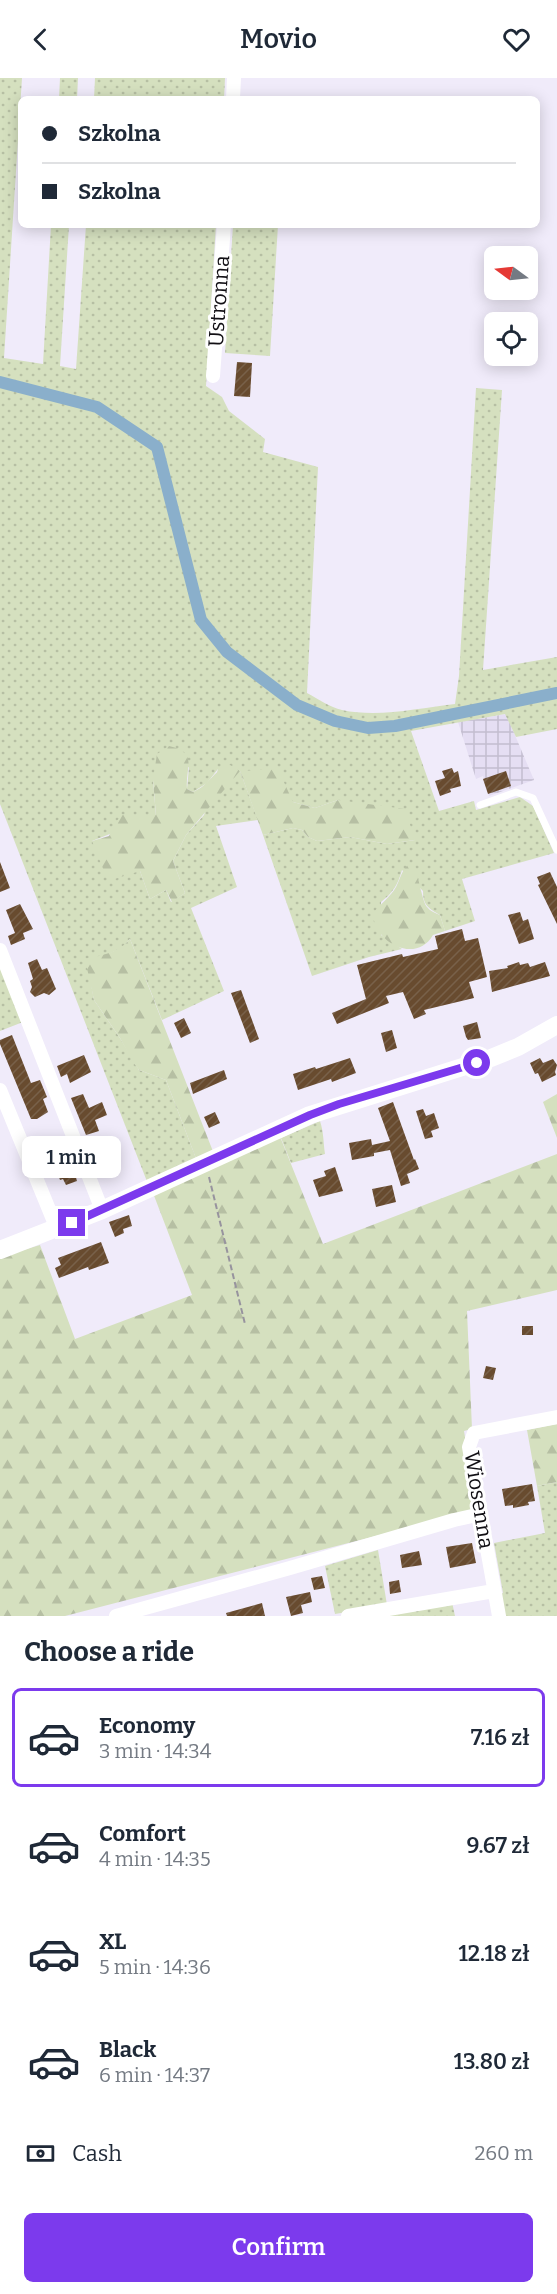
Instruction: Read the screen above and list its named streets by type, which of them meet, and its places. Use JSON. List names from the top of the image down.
{
  "streets": {
    "street": ["Ustronna", "Wiosenna"]
  },
  "north": "left",
  "page": {
    "header": "Movio",
    "banner": ["Szkolna", "Szkolna"],
    "bubble": "1 min",
    "heading": "Choose a ride",
    "list": [
      {
        "name": "Economy",
        "note": "3 min · 14:34",
        "value": "7.16 zł"
      },
      {
        "name": "Comfort",
        "note": "4 min · 14:35",
        "value": "9.67 zł"
      },
      {
        "name": "XL",
        "note": "5 min · 14:36",
        "value": "12.18 zł"
      },
      {
        "name": "Black",
        "note": "6 min · 14:37",
        "value": "13.80 zł"
      }
    ],
    "pay": ["Cash", "260 m"],
    "buttons": "Confirm"
  }
}
